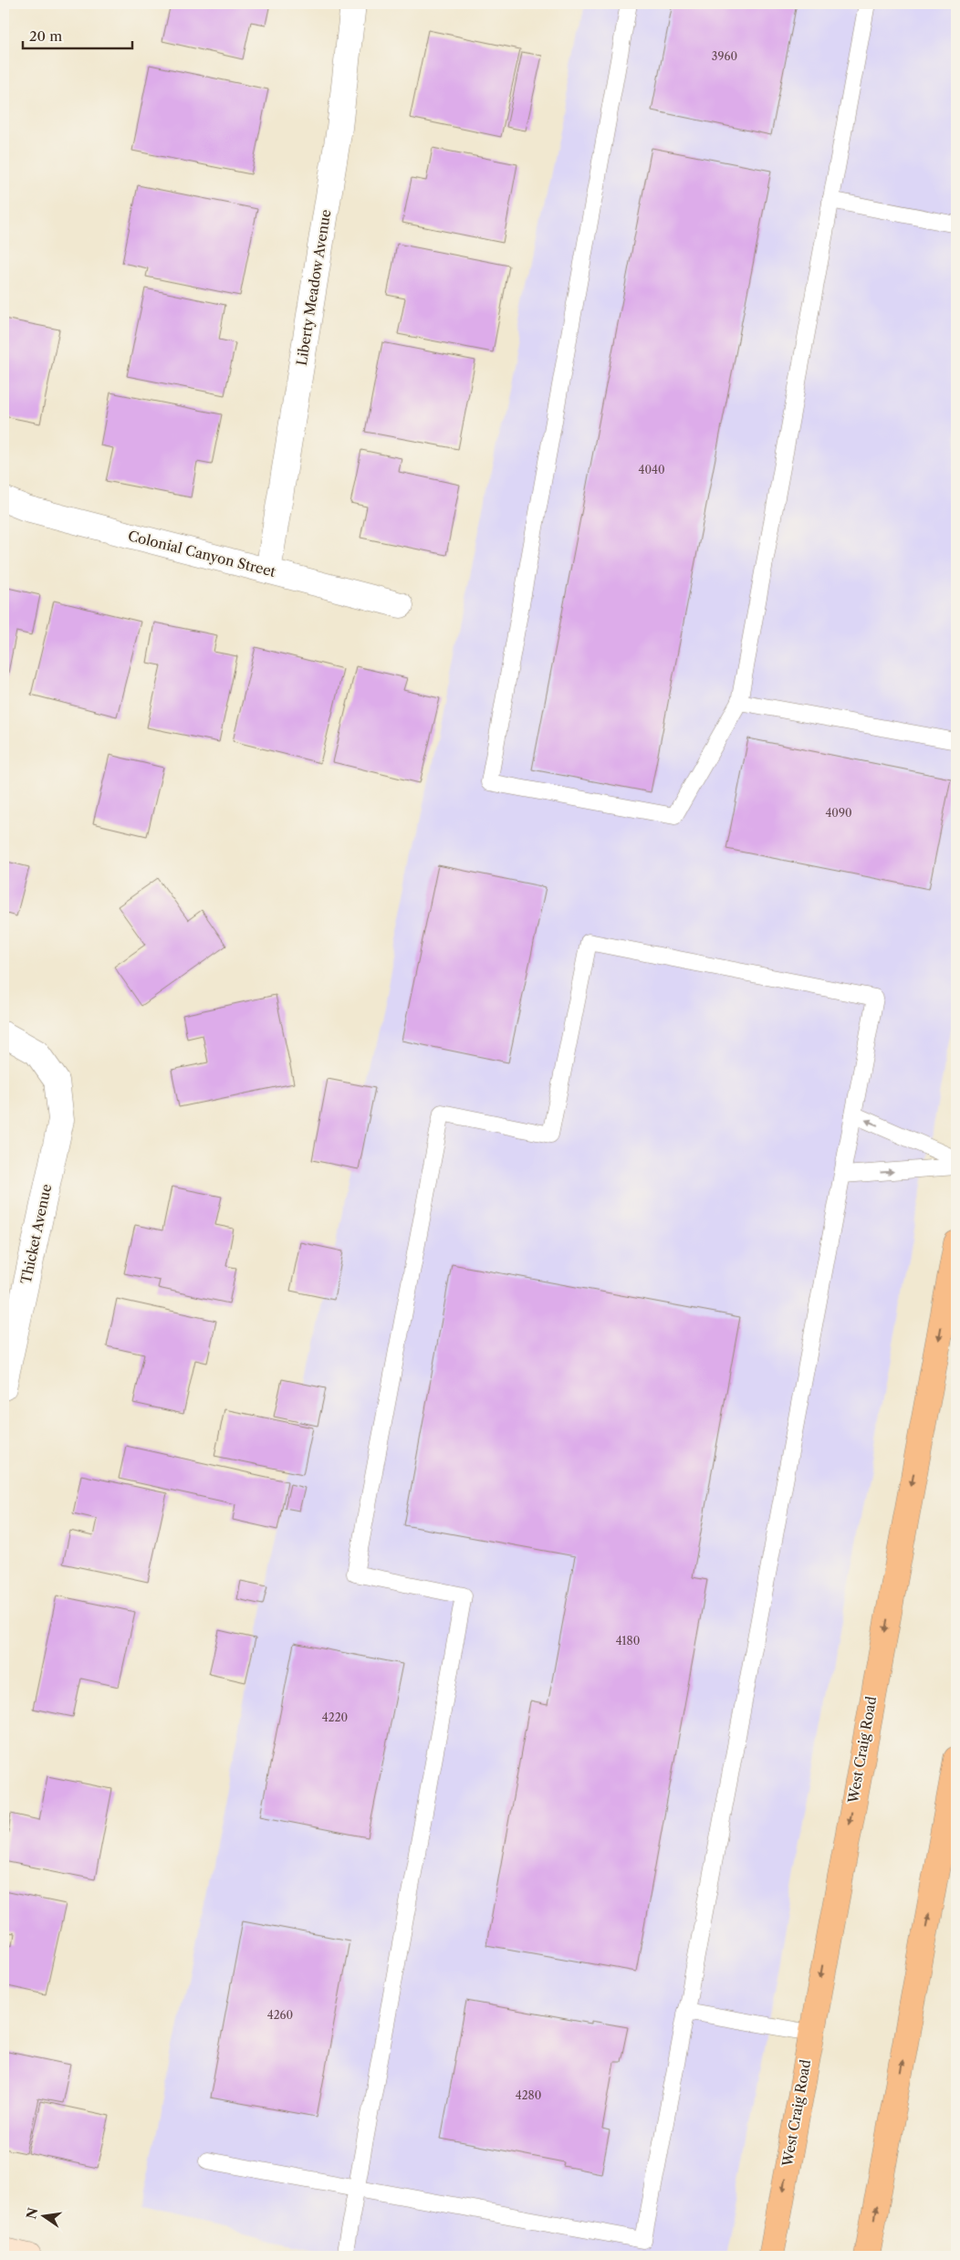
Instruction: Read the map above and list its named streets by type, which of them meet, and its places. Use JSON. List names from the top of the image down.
{
  "streets": {
    "main road": ["West Craig Road"],
    "street": ["Liberty Meadow Avenue", "Colonial Canyon Street", "Thicket Avenue"]
  },
  "crossings": [
    ["Liberty Meadow Avenue", "Colonial Canyon Street"]
  ],
  "house_numbers": [
    "3960",
    "4040",
    "4090",
    "4180",
    "4220",
    "4260",
    "4280"
  ],
  "scale_bar": "20 m",
  "north": "left"
}
